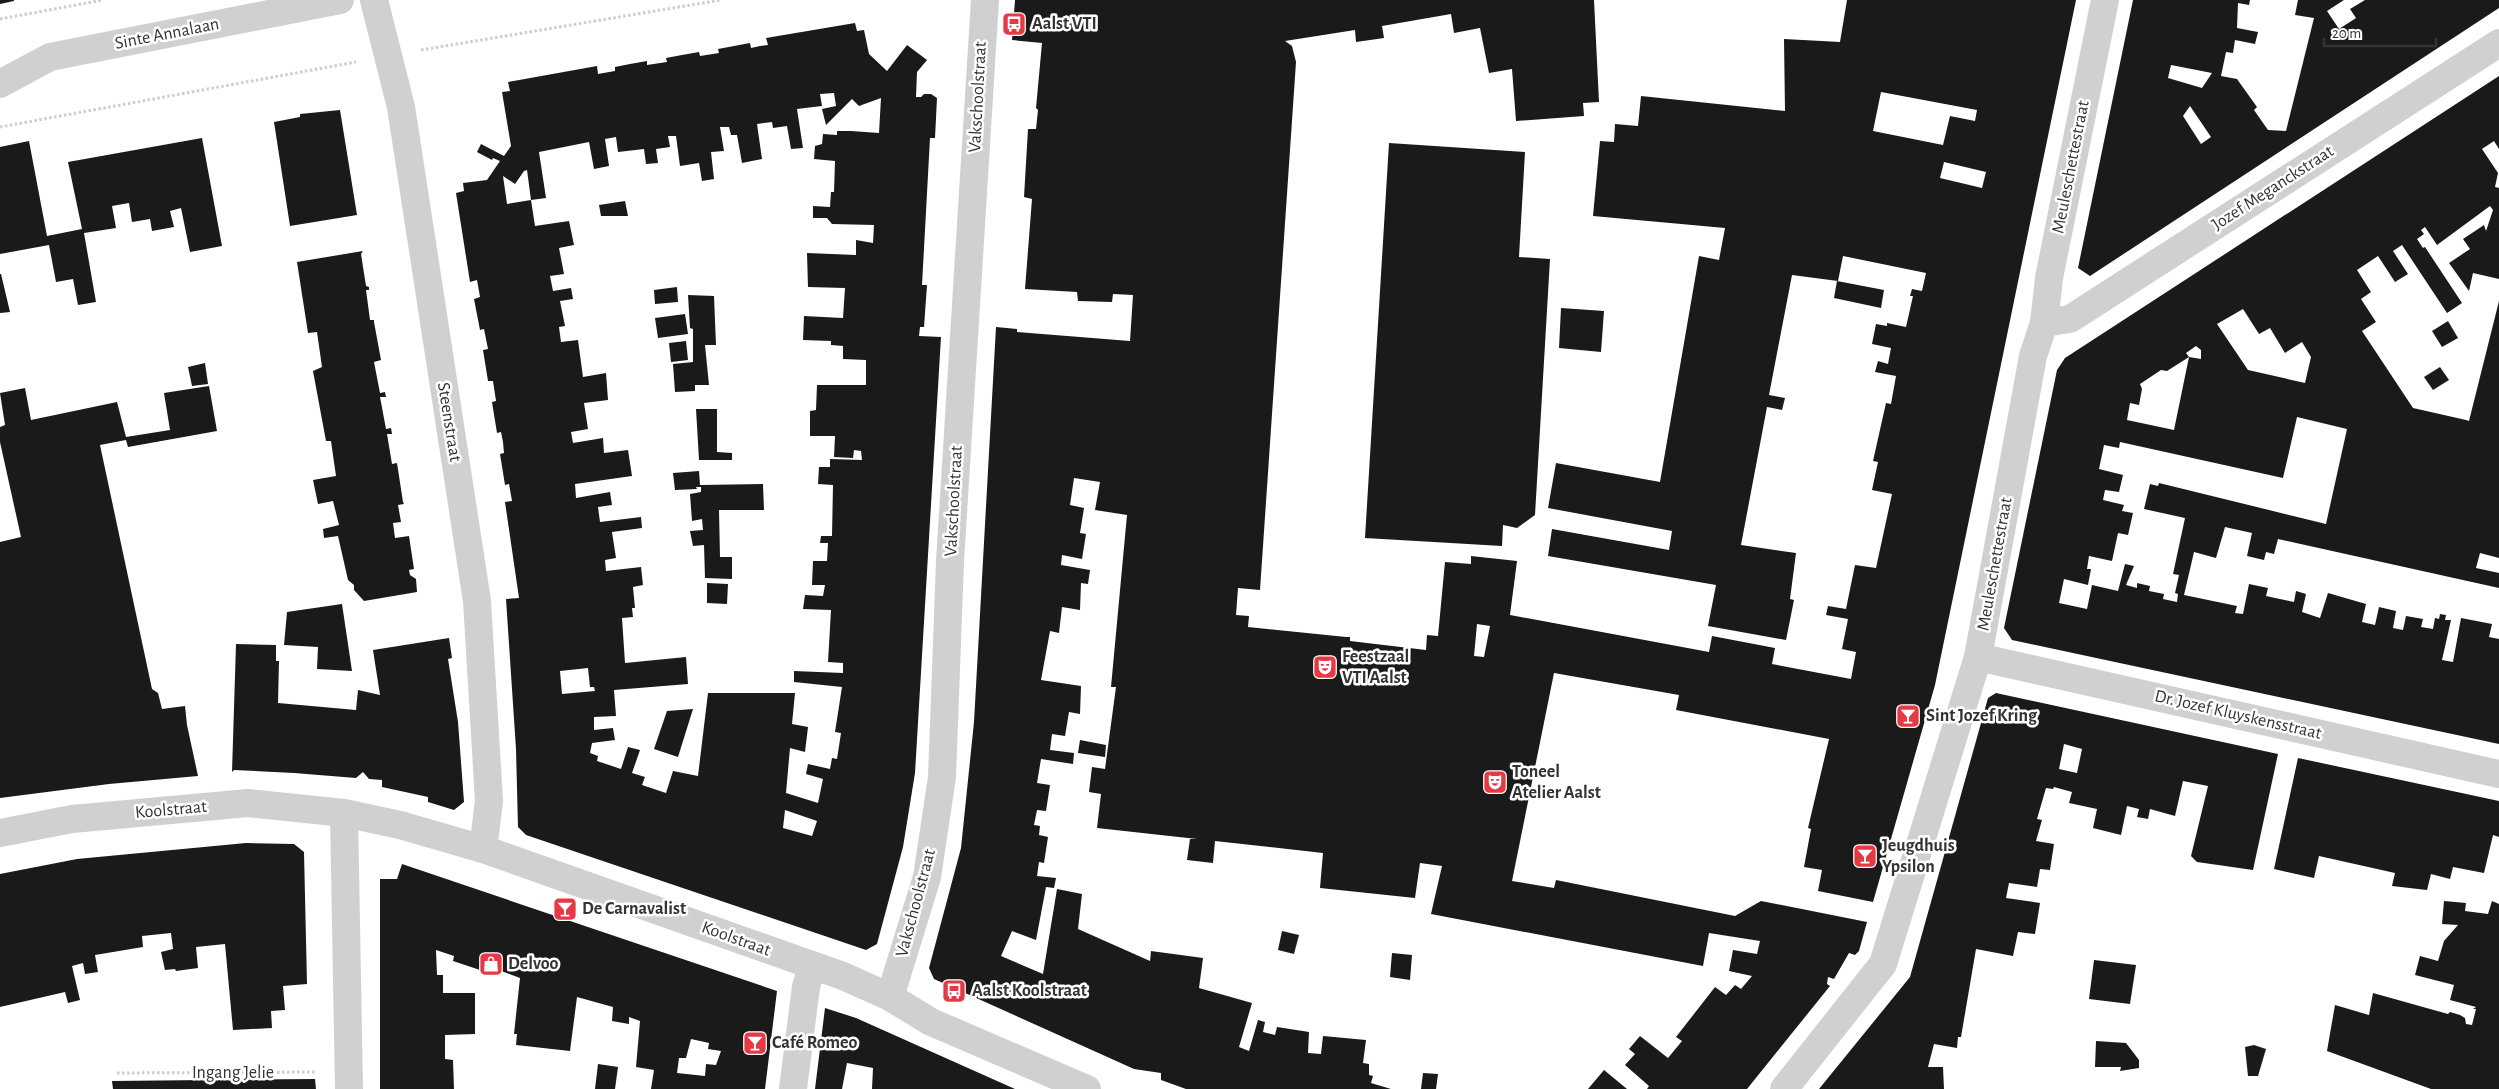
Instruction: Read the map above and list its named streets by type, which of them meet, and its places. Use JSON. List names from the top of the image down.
{
  "streets": {
    "street": [
      "Sinte Annalaan",
      "Vakschoolstraat",
      "Meuleschettestraat",
      "Jozef Meganckstraat",
      "Steenstraat",
      "Dr. Jozef Kluyskensstraat",
      "Koolstraat"
    ],
    "path": ["Ingang Jelie"]
  },
  "crossings": [
    ["Vakschoolstraat", "Koolstraat"],
    ["Meuleschettestraat", "Jozef Meganckstraat"],
    ["Meuleschettestraat", "Dr. Jozef Kluyskensstraat"],
    ["Steenstraat", "Koolstraat"]
  ],
  "places": {
    "bus stop": ["Aalst VTI", "Aalst Koolstraat"],
    "theatre": ["Feestzaal VTI Aalst", "Toneel Atelier Aalst"],
    "bar": [
      "Sint Jozef Kring",
      "Jeugdhuis Ypsilon",
      "De Carnavalist",
      "Café Romeo"
    ],
    "shop": ["Delvoo"]
  },
  "scale_bar": "20 m"
}
